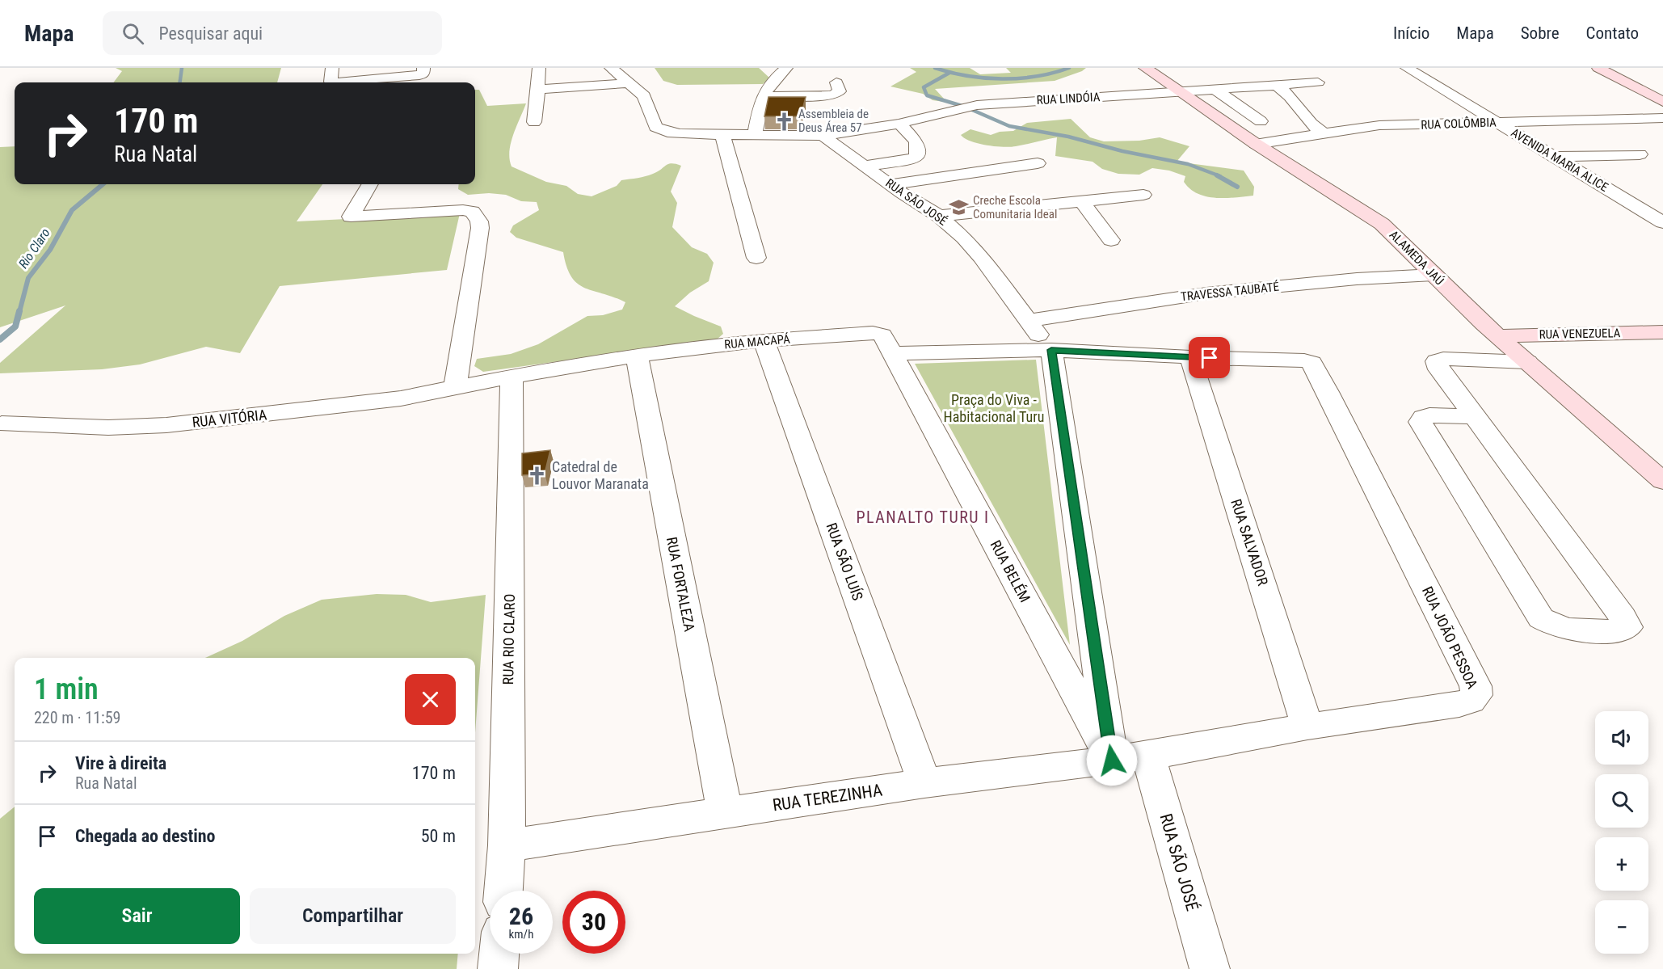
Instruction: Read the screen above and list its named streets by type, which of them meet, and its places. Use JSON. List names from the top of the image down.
{
  "streets": {
    "main road": ["ALAMEDA JAÚ", "RUA VENEZUELA"],
    "street": [
      "RUA LINDÓIA",
      "RUA COLÔMBIA",
      "AVENIDA MARIA ALICE",
      "RUA SÃO JOSÉ",
      "TRAVESSA TAUBATÉ",
      "RUA MACAPÁ",
      "RUA VITÓRIA",
      "RUA SALVADOR",
      "RUA SÃO LUÍS",
      "RUA BELÉM",
      "RUA FORTALEZA",
      "RUA JOÃO PESSOA",
      "RUA RIO CLARO",
      "RUA TEREZINHA"
    ]
  },
  "crossings": [
    ["RUA LINDÓIA", "RUA SÃO JOSÉ"],
    ["RUA LINDÓIA", "ALAMEDA JAÚ"],
    ["RUA COLÔMBIA", "AVENIDA MARIA ALICE"],
    ["RUA COLÔMBIA", "ALAMEDA JAÚ"],
    ["RUA SÃO JOSÉ", "TRAVESSA TAUBATÉ"],
    ["RUA SÃO JOSÉ", "RUA MACAPÁ"],
    ["RUA SÃO JOSÉ", "RUA JOÃO PESSOA"],
    ["RUA SÃO JOSÉ", "RUA TEREZINHA"],
    ["ALAMEDA JAÚ", "TRAVESSA TAUBATÉ"],
    ["ALAMEDA JAÚ", "RUA VENEZUELA"],
    ["RUA MACAPÁ", "RUA VITÓRIA"],
    ["RUA MACAPÁ", "RUA SALVADOR"],
    ["RUA MACAPÁ", "RUA SÃO LUÍS"],
    ["RUA MACAPÁ", "RUA BELÉM"],
    ["RUA MACAPÁ", "RUA FORTALEZA"],
    ["RUA MACAPÁ", "RUA JOÃO PESSOA"],
    ["RUA VITÓRIA", "RUA FORTALEZA"],
    ["RUA VITÓRIA", "RUA RIO CLARO"],
    ["RUA SALVADOR", "RUA JOÃO PESSOA"],
    ["RUA SÃO LUÍS", "RUA TEREZINHA"],
    ["RUA BELÉM", "RUA TEREZINHA"],
    ["RUA FORTALEZA", "RUA TEREZINHA"],
    ["RUA JOÃO PESSOA", "RUA TEREZINHA"],
    ["RUA RIO CLARO", "RUA TEREZINHA"]
  ],
  "districts": ["PLANALTO TURU I"],
  "water": ["Rio Claro"],
  "parks": ["Praça do Viva - Habitacional Turu"],
  "places": {
    "church": ["Assembleia de Deus Área 57", "Catedral de Louvor Maranata"],
    "school or university": ["Creche Escola Comunitaria Ideal"]
  },
  "page": {
    "header": "Mapa",
    "search": "Pesquisar aqui",
    "nav": [
      "Início",
      "Mapa",
      "Sobre",
      "Contato"
    ],
    "turn": ["170 m", "Rua Natal"],
    "heading": ["1 min", "220 m · 11:59"],
    "map_buttons": ["+", "−"],
    "list": [
      {
        "name": "Vire à direita",
        "note": "Rua Natal",
        "value": "170 m"
      },
      {
        "name": "Chegada ao destino",
        "value": "50 m"
      }
    ],
    "buttons": ["Sair", "Compartilhar"],
    "speed": "26 km/h",
    "limit": "30"
  }
}
